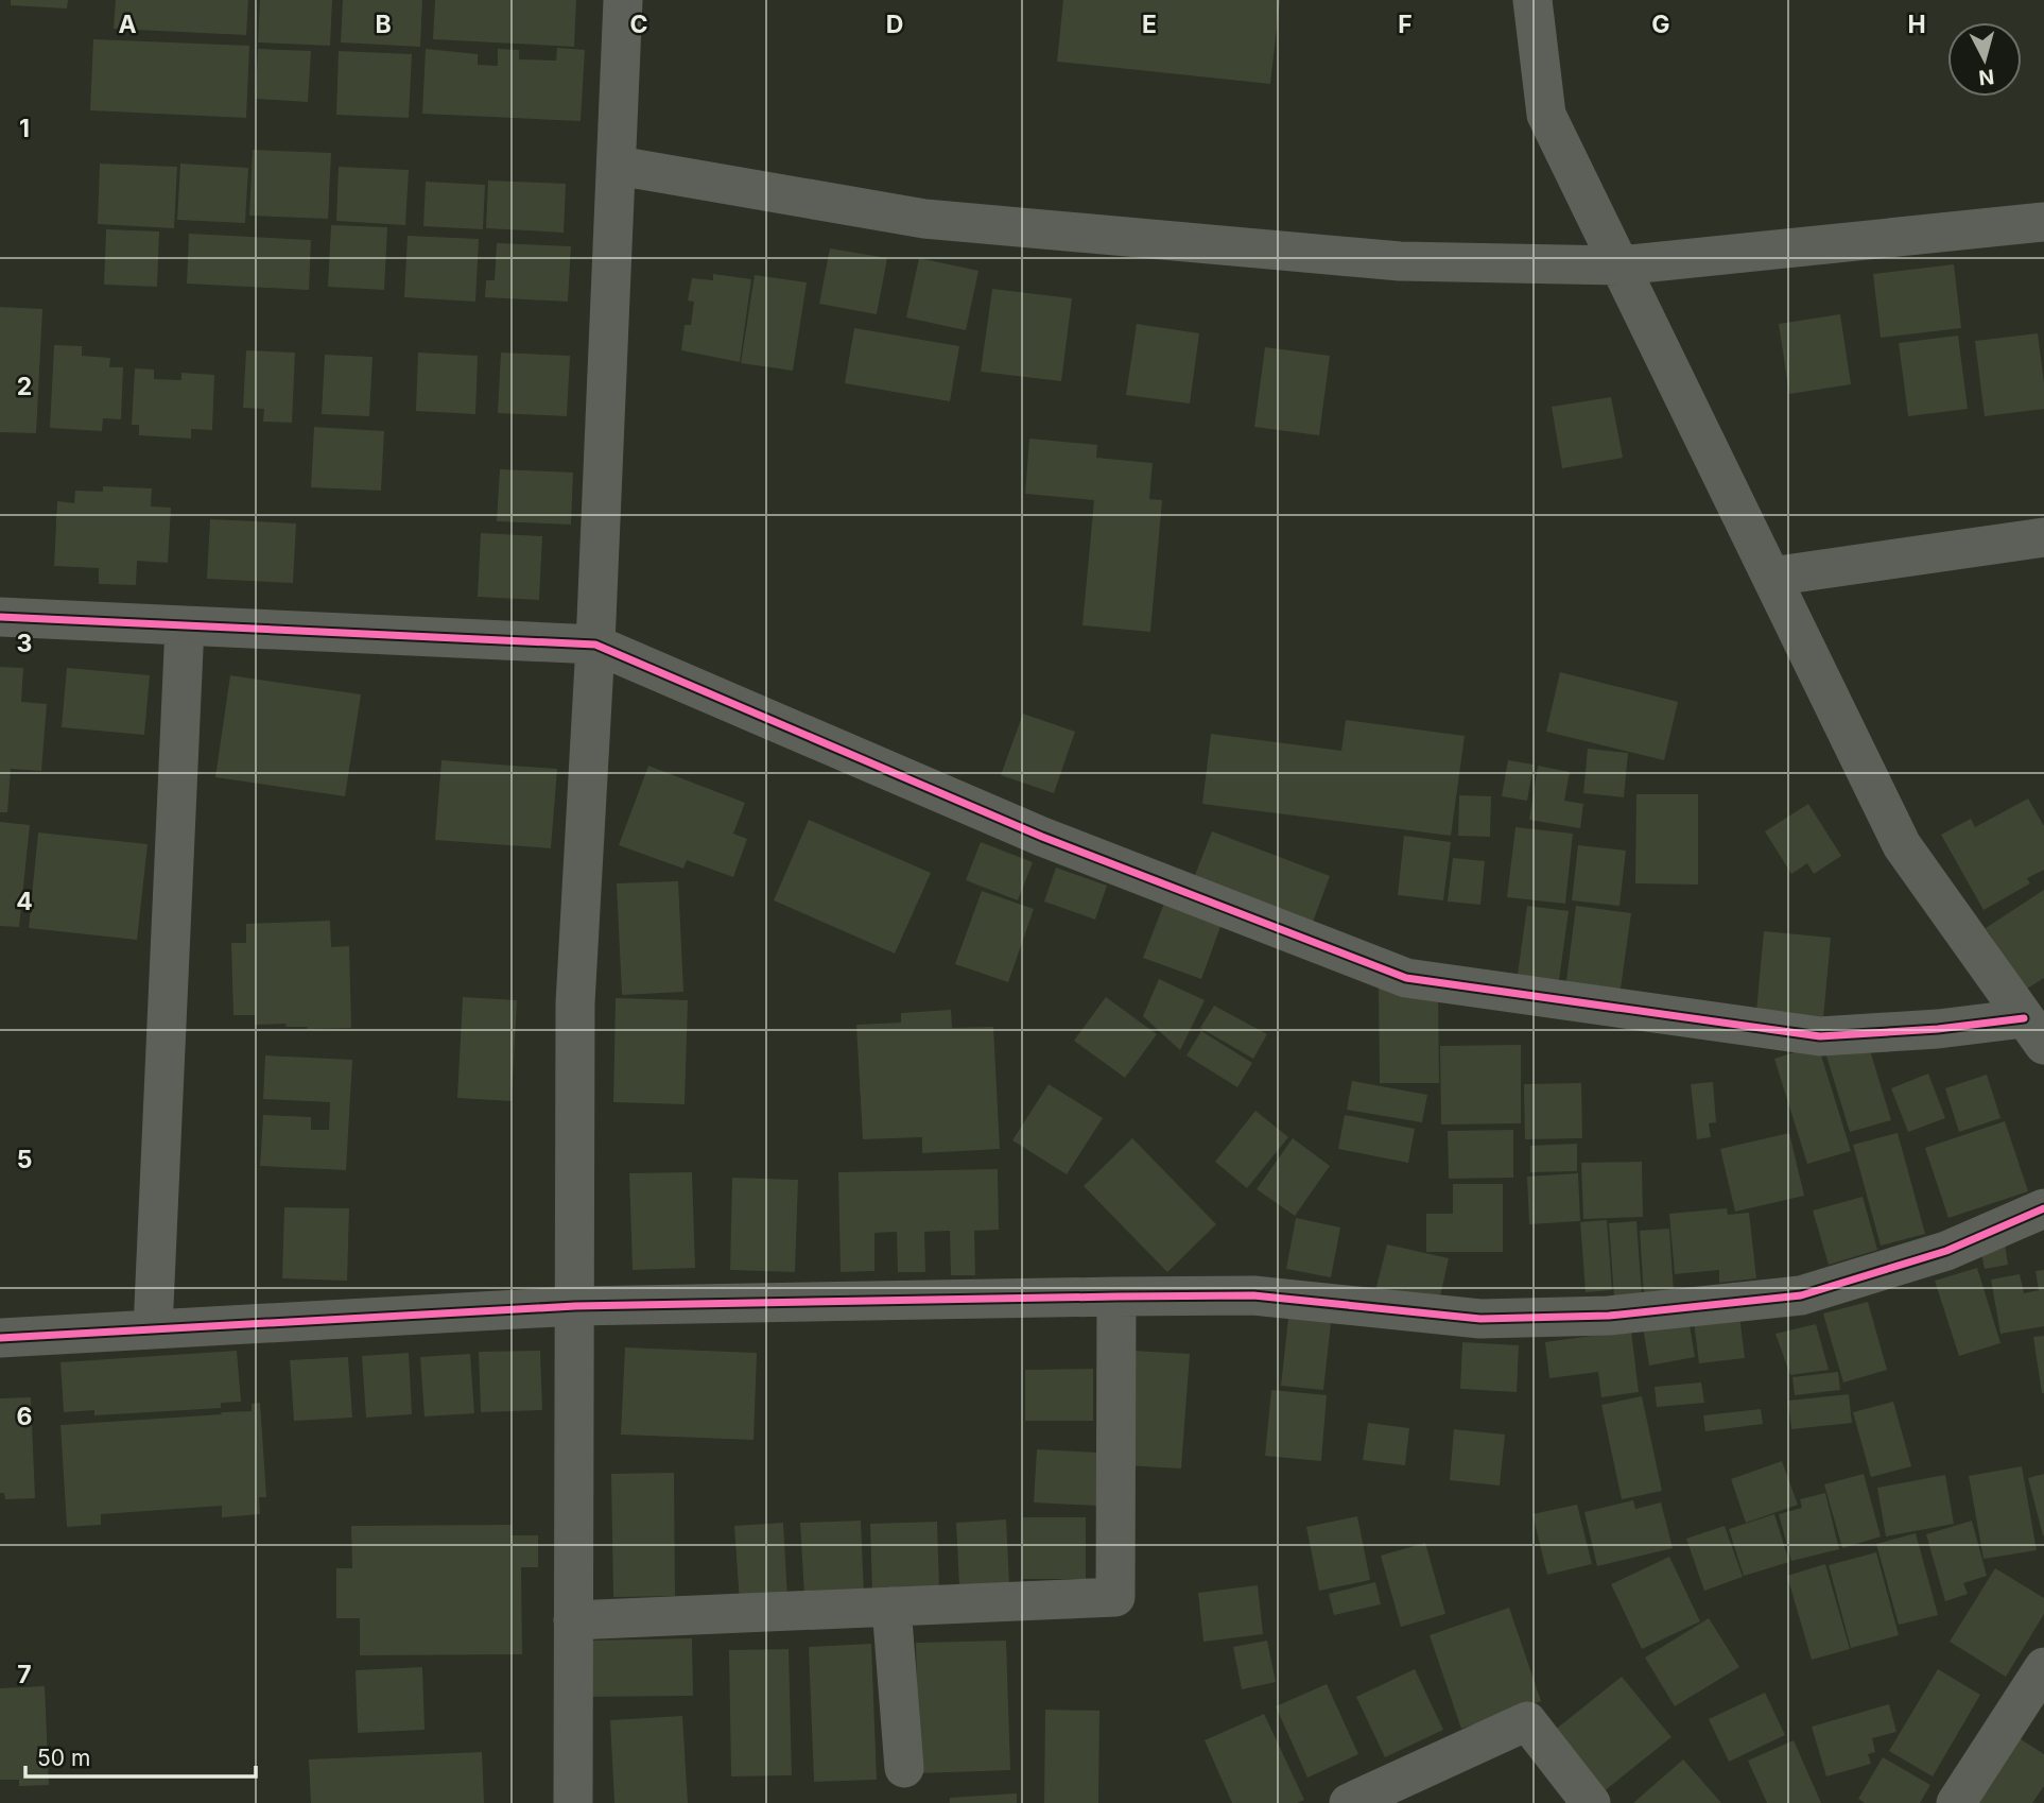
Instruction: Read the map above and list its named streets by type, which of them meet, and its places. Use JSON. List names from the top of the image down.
{
  "scale_bar": "50 m",
  "north": "bottom",
  "grid": {
    "columns": [
      "A",
      "B",
      "C",
      "D",
      "E",
      "F",
      "G",
      "H"
    ],
    "rows": [
      "1",
      "2",
      "3",
      "4",
      "5",
      "6",
      "7"
    ]
  }
}
